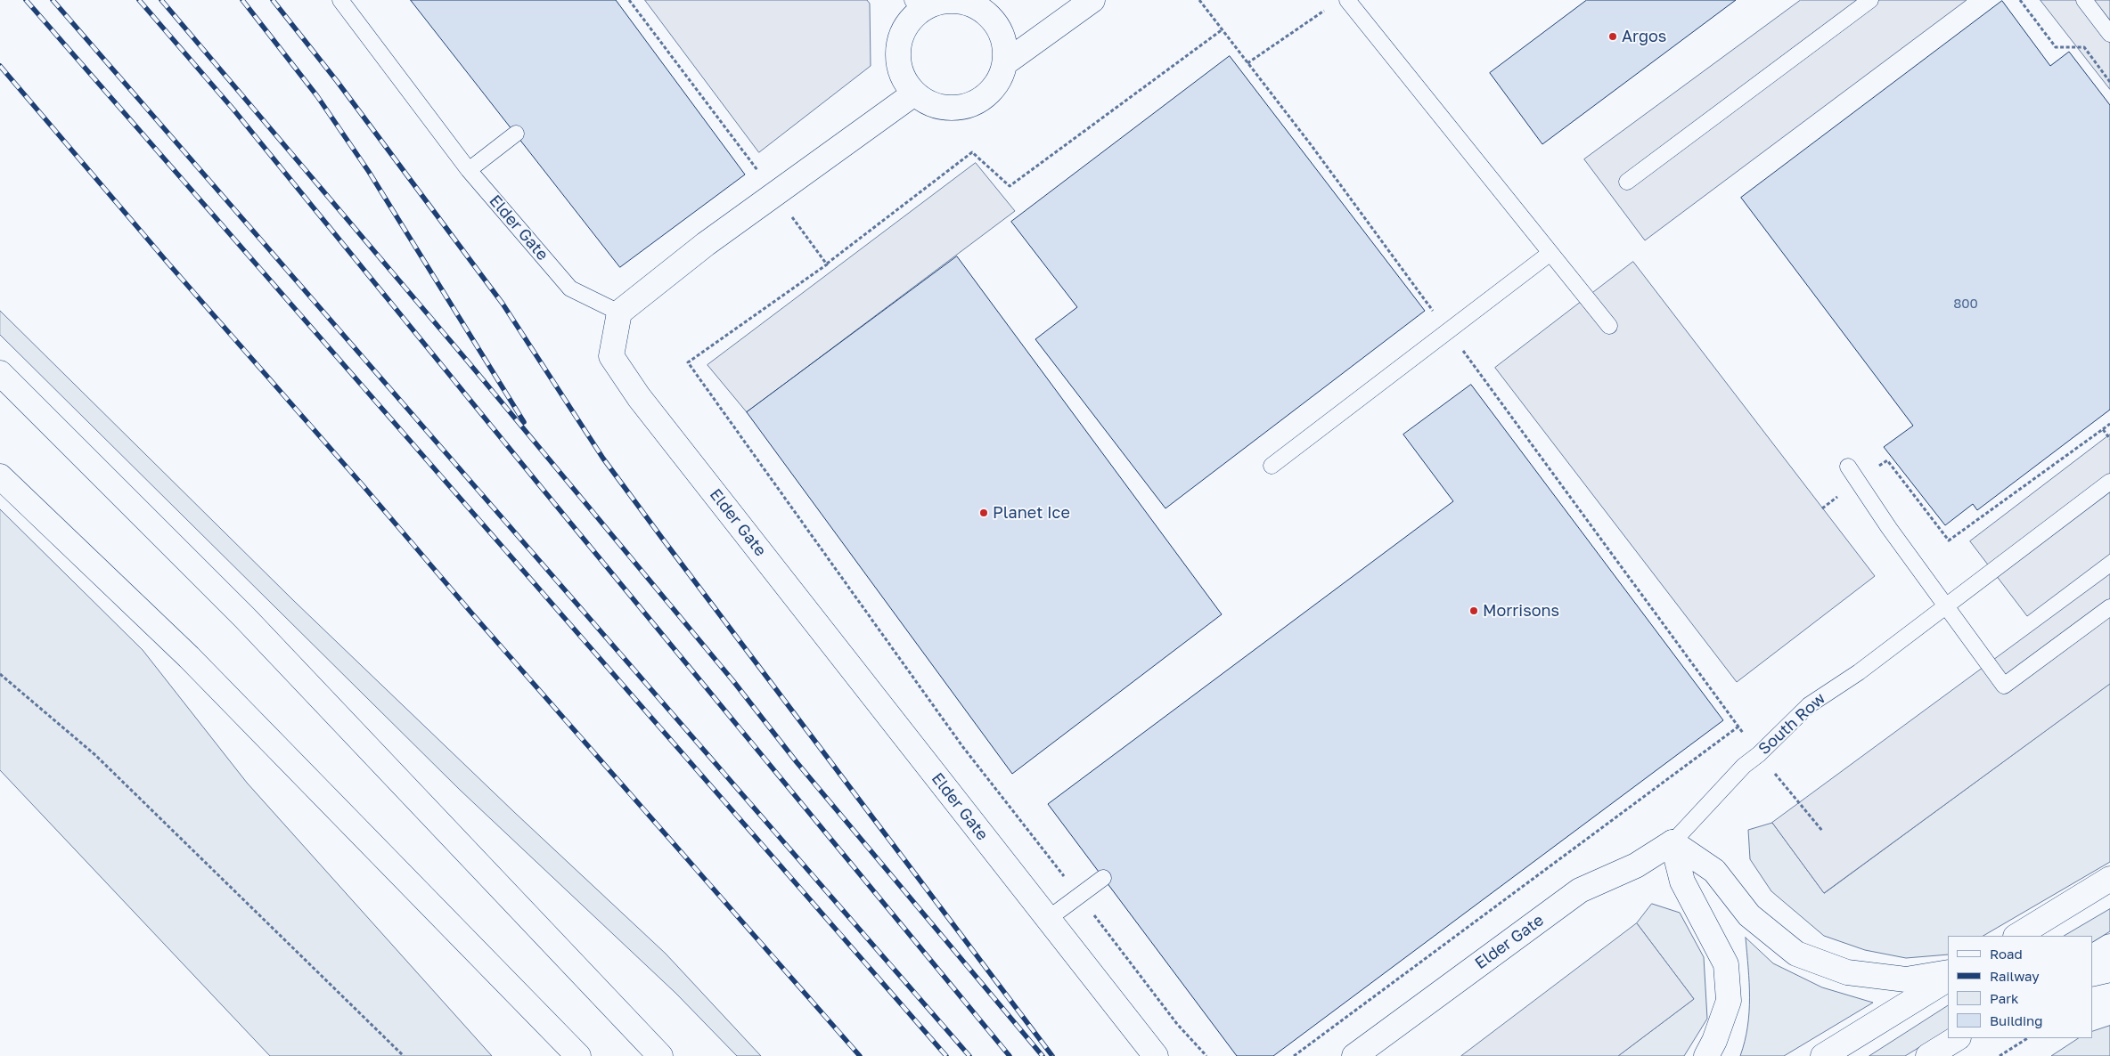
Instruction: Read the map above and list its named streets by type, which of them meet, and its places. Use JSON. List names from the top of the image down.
{
  "streets": {
    "main road": ["Elder Gate"],
    "lane": ["South Row"]
  },
  "crossings": [
    ["Elder Gate", "South Row"]
  ],
  "places": ["Argos", "Planet Ice", "Morrisons"],
  "house_numbers": ["800"],
  "legend": [
    "Road",
    "Railway",
    "Park",
    "Building"
  ]
}
